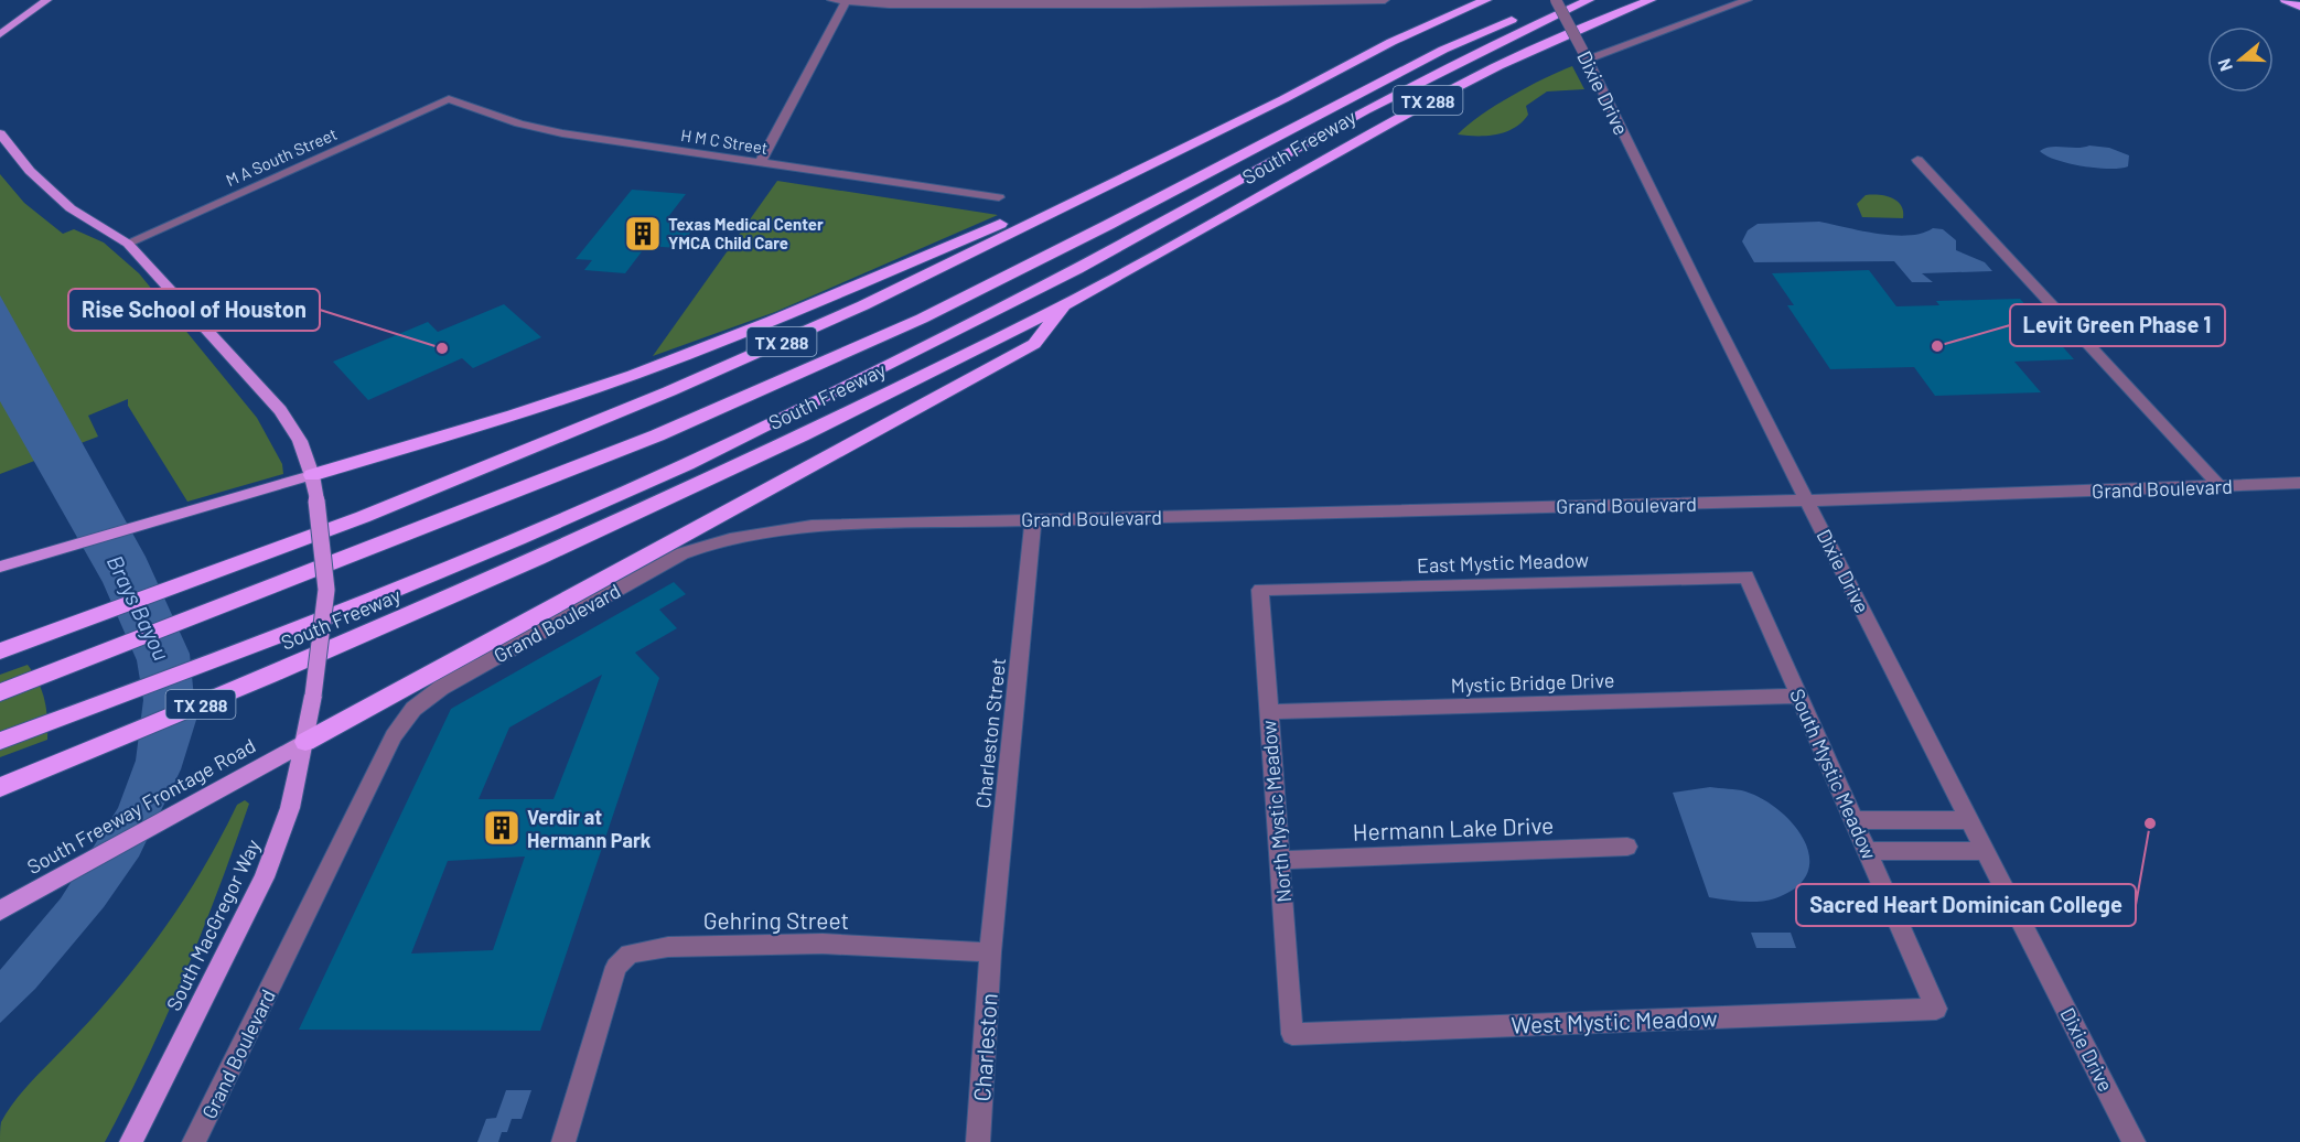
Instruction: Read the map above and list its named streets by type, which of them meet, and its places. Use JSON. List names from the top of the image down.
{
  "streets": {
    "highway": ["TX 288", "South Freeway"],
    "main road": ["South Freeway Frontage Road", "South MacGregor Way"],
    "street": [
      "Dixie Drive",
      "H M C Street",
      "M A South Street",
      "Grand Boulevard",
      "East Mystic Meadow",
      "Mystic Bridge Drive",
      "Charleston Street",
      "South Mystic Meadow",
      "North Mystic Meadow",
      "Hermann Lake Drive",
      "Gehring Street",
      "West Mystic Meadow",
      "Charleston"
    ]
  },
  "crossings": [
    ["Dixie Drive", "Grand Boulevard"],
    ["H M C Street", "M A South Street"],
    ["M A South Street", "South MacGregor Way"],
    ["Grand Boulevard", "Charleston Street"],
    ["East Mystic Meadow", "South Mystic Meadow"],
    ["East Mystic Meadow", "North Mystic Meadow"],
    ["Mystic Bridge Drive", "South Mystic Meadow"],
    ["Mystic Bridge Drive", "North Mystic Meadow"],
    ["Charleston Street", "Gehring Street"],
    ["Charleston Street", "Charleston"],
    ["South Mystic Meadow", "West Mystic Meadow"],
    ["South Freeway Frontage Road", "South MacGregor Way"],
    ["North Mystic Meadow", "Hermann Lake Drive"],
    ["North Mystic Meadow", "West Mystic Meadow"],
    ["Gehring Street", "Charleston"]
  ],
  "water": ["Brays Bayou"],
  "places": {
    "building": ["Texas Medical Center YMCA Child Care", "Verdir at Hermann Park"],
    "other": ["Levit Green Phase 1", "Rise School of Houston", "Sacred Heart Dominican College"]
  },
  "north": "left"
}
